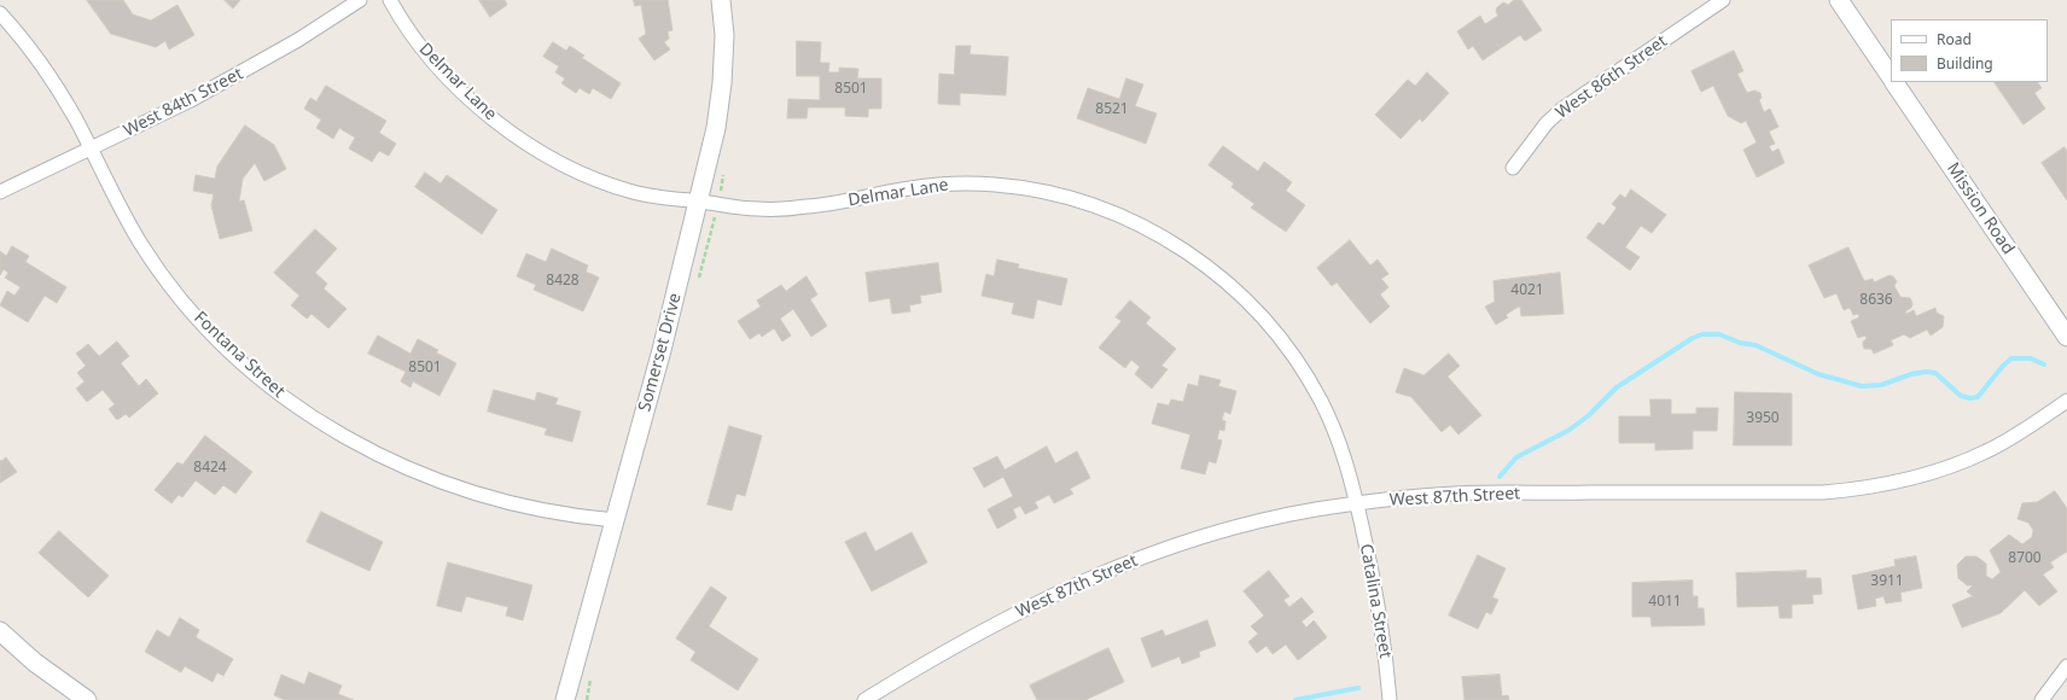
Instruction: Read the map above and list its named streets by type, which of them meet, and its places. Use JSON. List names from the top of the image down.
{
  "streets": {
    "street": [
      "West 86th Street",
      "Delmar Lane",
      "West 84th Street",
      "Mission Road",
      "Somerset Drive",
      "Fontana Street",
      "West 87th Street",
      "Catalina Street"
    ]
  },
  "crossings": [
    ["Delmar Lane", "Somerset Drive"],
    ["Delmar Lane", "West 87th Street"],
    ["Delmar Lane", "Catalina Street"],
    ["West 84th Street", "Fontana Street"],
    ["Somerset Drive", "Fontana Street"],
    ["West 87th Street", "Catalina Street"]
  ],
  "house_numbers": [
    "8501",
    "8521",
    "8428",
    "4021",
    "8636",
    "8501",
    "3950",
    "8424",
    "8700",
    "3911",
    "4011"
  ],
  "legend": ["Road", "Building"]
}
